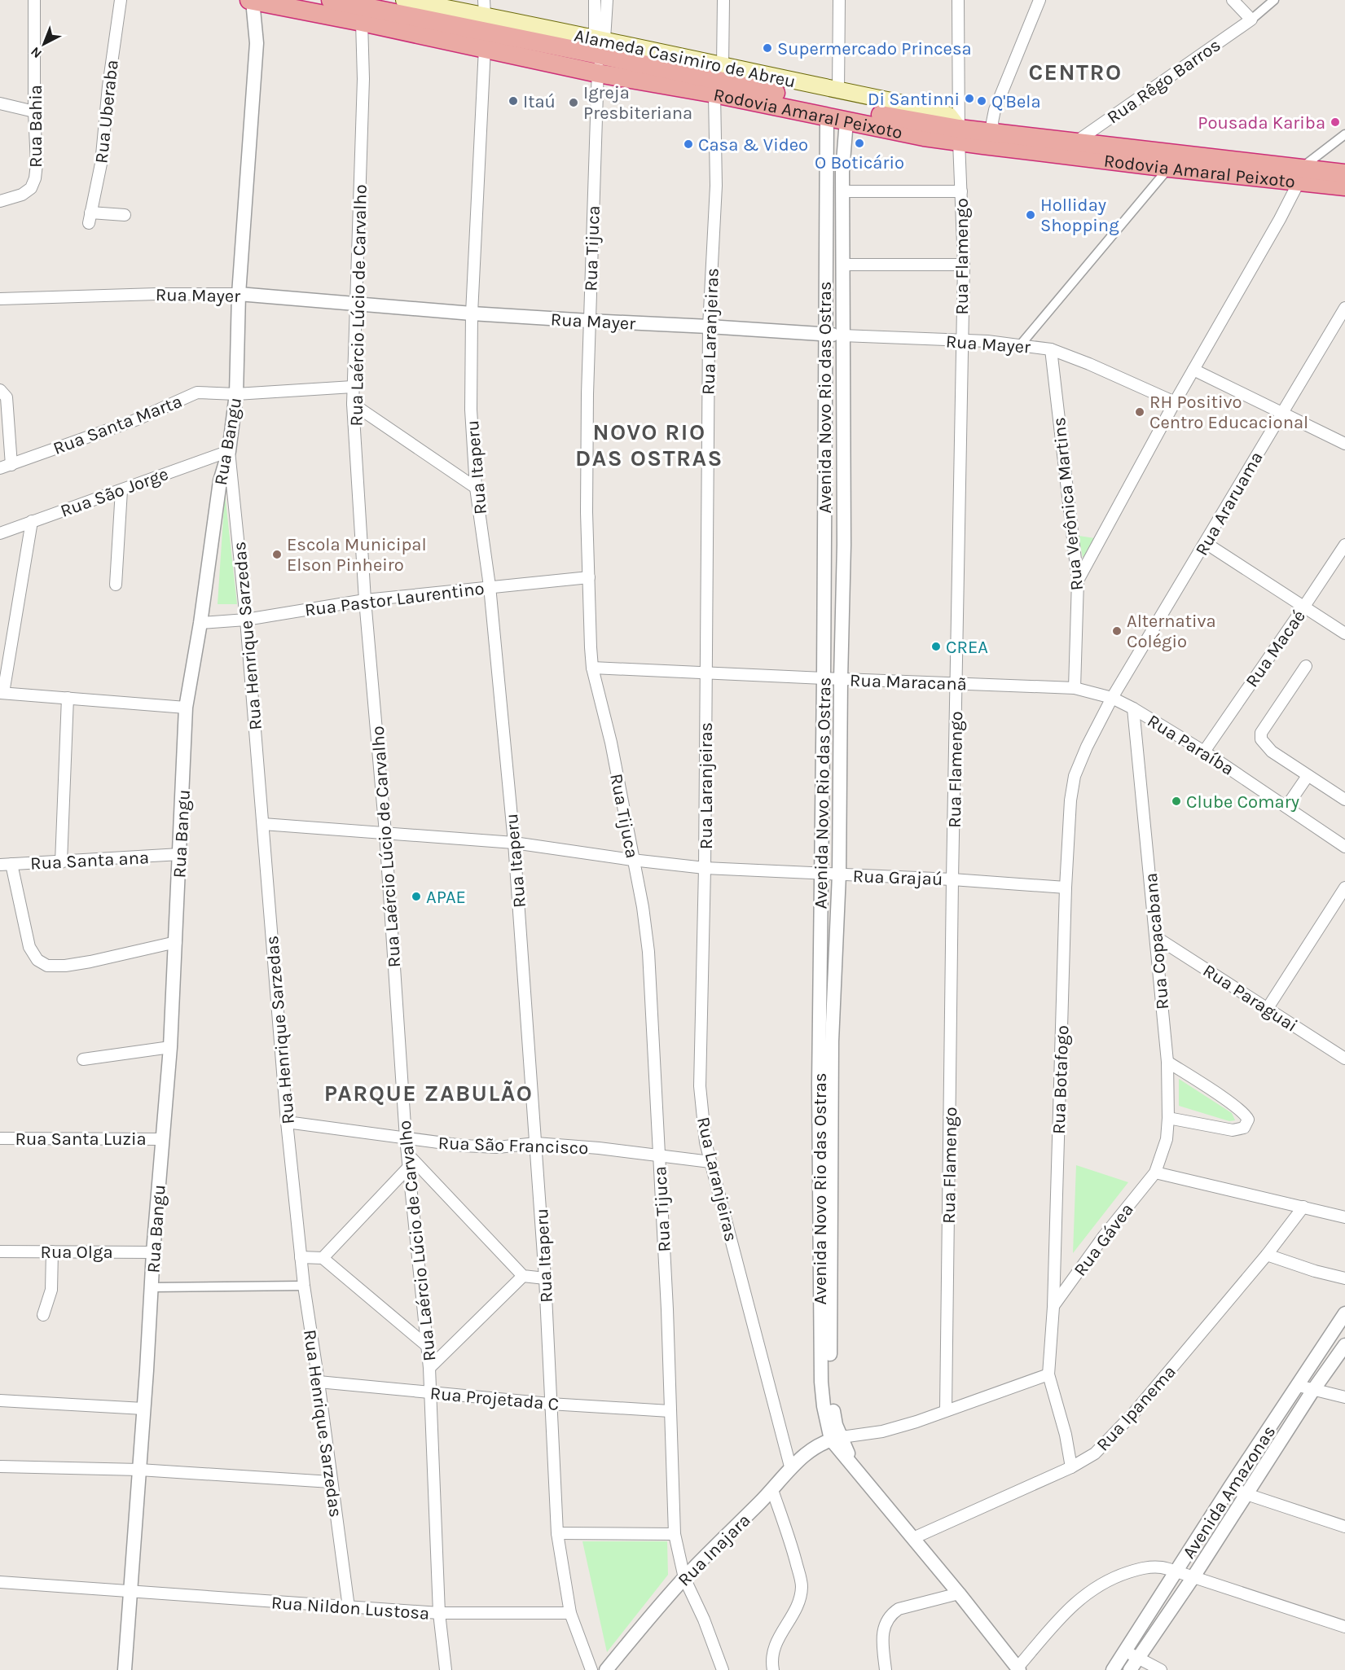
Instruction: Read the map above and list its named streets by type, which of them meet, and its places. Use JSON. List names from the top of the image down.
{
  "streets": {
    "highway": ["Rodovia Amaral Peixoto"],
    "main road": ["Alameda Casimiro de Abreu"],
    "street": [
      "Rua Rêgo Barros",
      "Rua Uberaba",
      "Rua Bahia",
      "Rua Tijuca",
      "Rua Flamengo",
      "Rua Mayer",
      "Rua Laércio Lúcio de Carvalho",
      "Rua Laranjeiras",
      "Avenida Novo Rio das Ostras",
      "Rua Santa Marta",
      "Rua Bangu",
      "Rua Itaperu",
      "Rua São Jorge",
      "Rua Araruama",
      "Rua Verônica Martins",
      "Rua Pastor Laurentino",
      "Rua Henrique Sarzedas",
      "Rua Macaé",
      "Rua Maracanã",
      "Rua Paraíba",
      "Rua Santa ana",
      "Rua Grajaú",
      "Rua Copacabana",
      "Rua Paraguai",
      "Rua Botafogo",
      "Rua Santa Luzia",
      "Rua São Francisco",
      "Rua Gávea",
      "Rua Olga",
      "Rua Projetada C",
      "Rua Ipanema",
      "Avenida Amazonas",
      "Rua Inajara",
      "Rua Nildon Lustosa"
    ]
  },
  "crossings": [
    ["Alameda Casimiro de Abreu", "Rodovia Amaral Peixoto"],
    ["Alameda Casimiro de Abreu", "Rua Tijuca"],
    ["Alameda Casimiro de Abreu", "Rua Flamengo"],
    ["Rua Rêgo Barros", "Rodovia Amaral Peixoto"],
    ["Rodovia Amaral Peixoto", "Rua Tijuca"],
    ["Rodovia Amaral Peixoto", "Rua Flamengo"],
    ["Rodovia Amaral Peixoto", "Rua Laércio Lúcio de Carvalho"],
    ["Rodovia Amaral Peixoto", "Rua Laranjeiras"],
    ["Rodovia Amaral Peixoto", "Avenida Novo Rio das Ostras"],
    ["Rodovia Amaral Peixoto", "Rua Bangu"],
    ["Rodovia Amaral Peixoto", "Rua Itaperu"],
    ["Rua Tijuca", "Rua Mayer"],
    ["Rua Tijuca", "Rua Pastor Laurentino"],
    ["Rua Tijuca", "Rua Maracanã"],
    ["Rua Tijuca", "Rua Grajaú"],
    ["Rua Tijuca", "Rua São Francisco"],
    ["Rua Tijuca", "Rua Projetada C"],
    ["Rua Tijuca", "Rua Inajara"],
    ["Rua Flamengo", "Rua Mayer"],
    ["Rua Flamengo", "Rua Maracanã"],
    ["Rua Flamengo", "Rua Grajaú"],
    ["Rua Mayer", "Rua Laércio Lúcio de Carvalho"],
    ["Rua Mayer", "Rua Laranjeiras"],
    ["Rua Mayer", "Avenida Novo Rio das Ostras"],
    ["Rua Mayer", "Rua Bangu"],
    ["Rua Mayer", "Rua Itaperu"],
    ["Rua Mayer", "Rua Verônica Martins"],
    ["Rua Laércio Lúcio de Carvalho", "Rua Santa Marta"],
    ["Rua Laércio Lúcio de Carvalho", "Rua Pastor Laurentino"],
    ["Rua Laércio Lúcio de Carvalho", "Rua Grajaú"],
    ["Rua Laércio Lúcio de Carvalho", "Rua São Francisco"],
    ["Rua Laércio Lúcio de Carvalho", "Rua Projetada C"],
    ["Rua Laércio Lúcio de Carvalho", "Rua Nildon Lustosa"],
    ["Rua Laranjeiras", "Rua Maracanã"],
    ["Rua Laranjeiras", "Rua Grajaú"],
    ["Rua Laranjeiras", "Rua São Francisco"],
    ["Rua Laranjeiras", "Rua Inajara"],
    ["Avenida Novo Rio das Ostras", "Rua Maracanã"],
    ["Avenida Novo Rio das Ostras", "Rua Grajaú"],
    ["Avenida Novo Rio das Ostras", "Rua Ipanema"],
    ["Avenida Novo Rio das Ostras", "Rua Inajara"],
    ["Rua Santa Marta", "Rua Bangu"],
    ["Rua Bangu", "Rua São Jorge"],
    ["Rua Bangu", "Rua Pastor Laurentino"],
    ["Rua Bangu", "Rua Henrique Sarzedas"],
    ["Rua Bangu", "Rua Santa ana"],
    ["Rua Bangu", "Rua Santa Luzia"],
    ["Rua Bangu", "Rua Olga"],
    ["Rua Bangu", "Rua Nildon Lustosa"],
    ["Rua Itaperu", "Rua Pastor Laurentino"],
    ["Rua Itaperu", "Rua Grajaú"],
    ["Rua Itaperu", "Rua São Francisco"],
    ["Rua Itaperu", "Rua Projetada C"],
    ["Rua Itaperu", "Rua Nildon Lustosa"],
    ["Rua São Jorge", "Rua Henrique Sarzedas"],
    ["Rua Araruama", "Rua Maracanã"],
    ["Rua Araruama", "Rua Botafogo"],
    ["Rua Verônica Martins", "Rua Maracanã"],
    ["Rua Pastor Laurentino", "Rua Henrique Sarzedas"],
    ["Rua Henrique Sarzedas", "Rua Grajaú"],
    ["Rua Henrique Sarzedas", "Rua São Francisco"],
    ["Rua Henrique Sarzedas", "Rua Projetada C"],
    ["Rua Henrique Sarzedas", "Rua Nildon Lustosa"],
    ["Rua Macaé", "Rua Paraíba"],
    ["Rua Maracanã", "Rua Paraíba"],
    ["Rua Maracanã", "Rua Copacabana"],
    ["Rua Maracanã", "Rua Botafogo"],
    ["Rua Paraíba", "Rua Copacabana"],
    ["Rua Grajaú", "Rua Botafogo"],
    ["Rua Copacabana", "Rua Paraguai"],
    ["Rua Copacabana", "Rua Gávea"],
    ["Rua Botafogo", "Rua Gávea"],
    ["Rua Botafogo", "Rua Ipanema"]
  ],
  "districts": ["CENTRO", "NOVO RIO DAS OSTRAS", "PARQUE ZABULÃO"],
  "places": [
    "Supermercado Princesa",
    "Di Santinni",
    "Itaú",
    "Q'Bela",
    "Igreja Presbiteriana",
    "Pousada Kariba",
    "O Boticário",
    "Casa & Video",
    "Holliday Shopping",
    "RH Positivo Centro Educacional",
    "Escola Municipal Elson Pinheiro",
    "Alternativa Colégio",
    "CREA",
    "Clube Comary",
    "APAE"
  ],
  "north": "bottom left"
}
